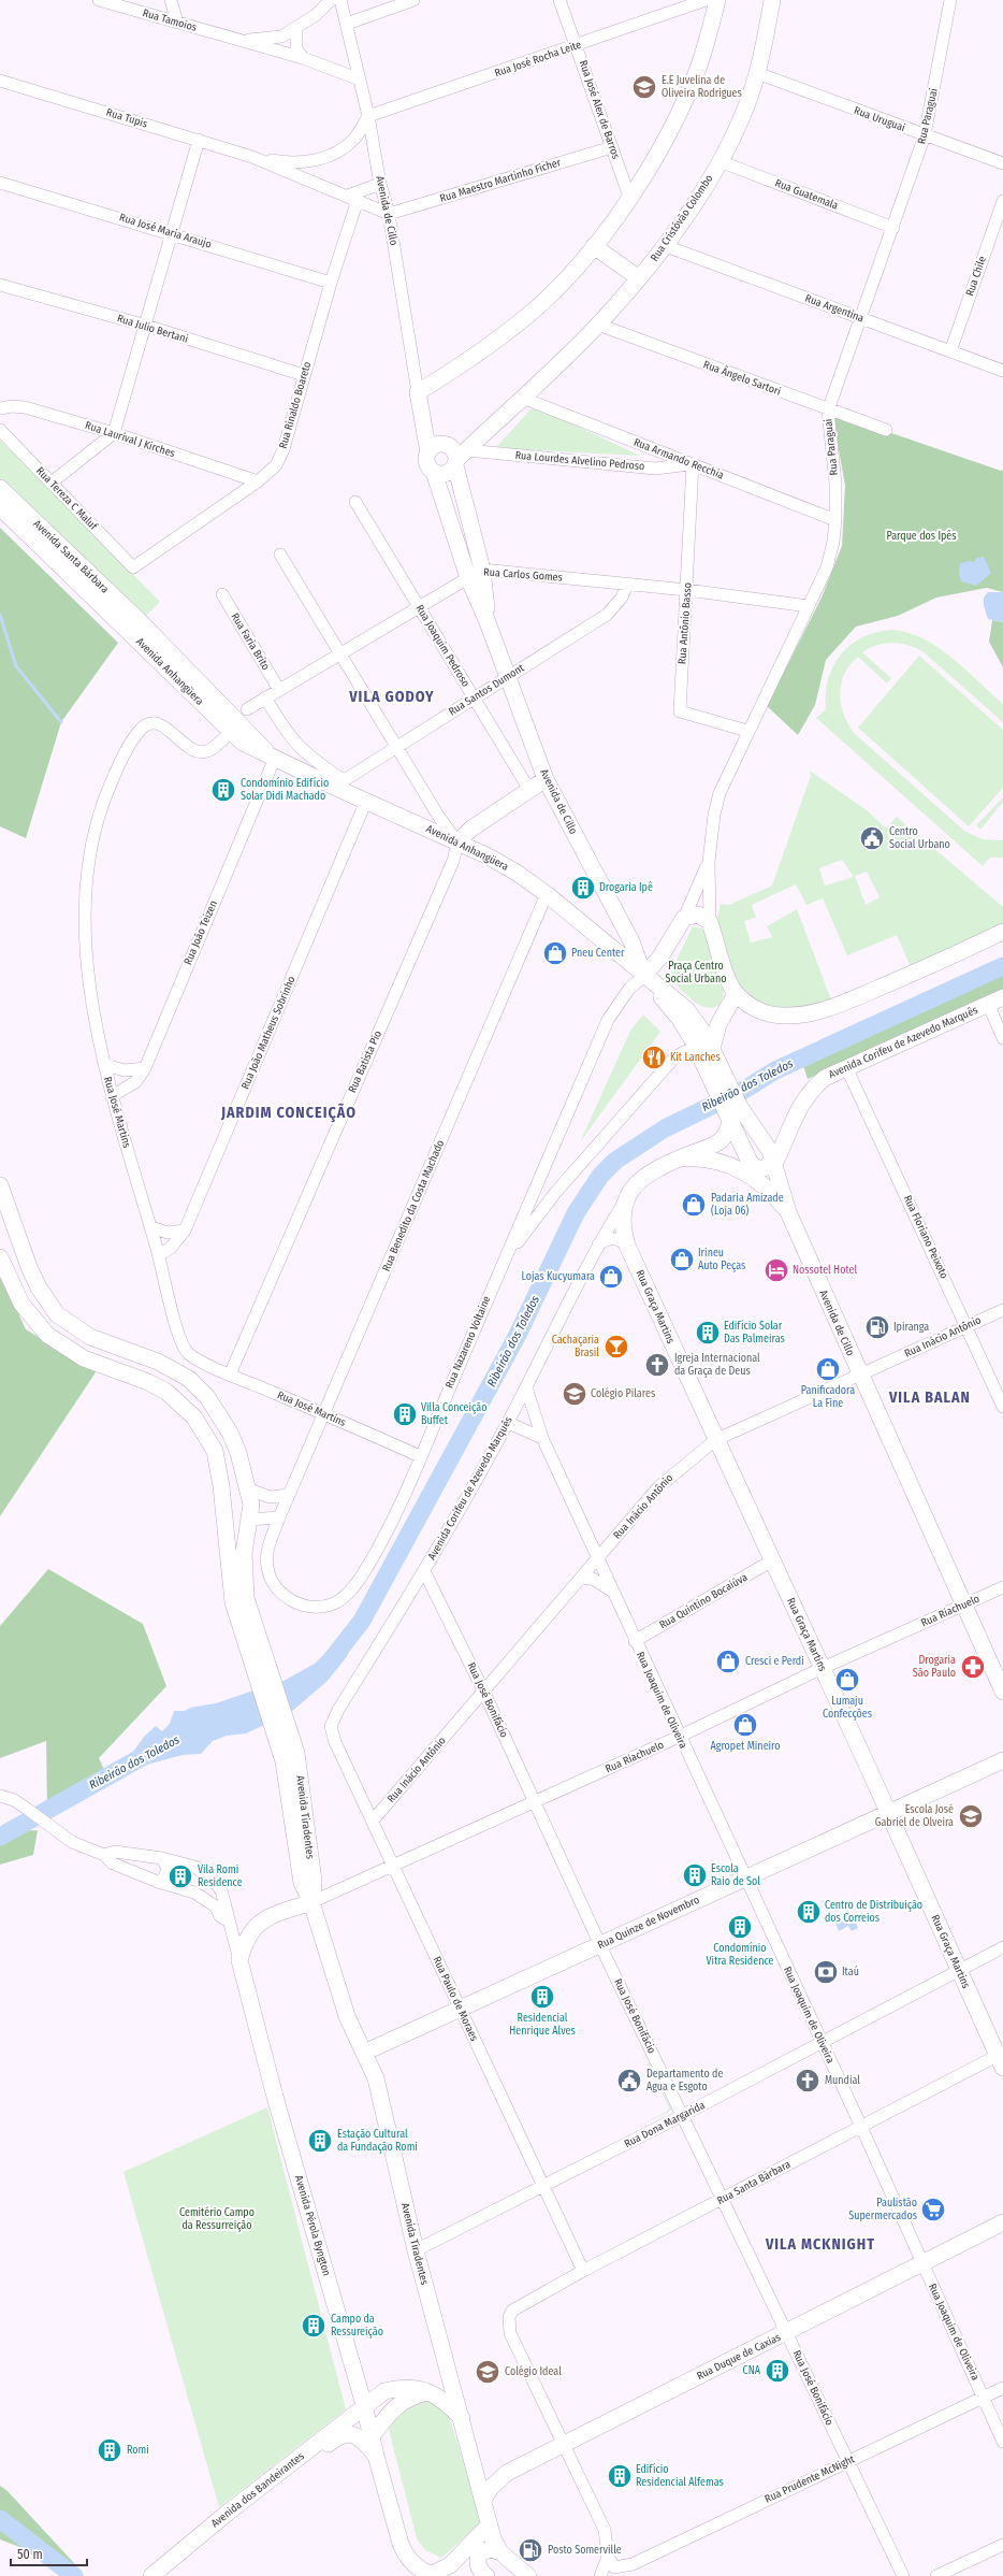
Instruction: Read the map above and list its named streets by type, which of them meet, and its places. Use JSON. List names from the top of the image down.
{
  "streets": {
    "main road": [
      "Rua Paraguai",
      "Avenida de Cillo",
      "Rua Cristóvão Colombo",
      "Avenida Santa Bárbara",
      "Avenida Anhangüera",
      "Avenida Corifeu de Azevedo Marquês",
      "Rua Graça Martins",
      "Avenida Tiradentes",
      "Rua Quinze de Novembro",
      "Avenida Pérola Byngton",
      "Rua Duque de Caxias",
      "Avenida dos Bandeirantes"
    ],
    "street": [
      "Rua Tamoios",
      "Rua José Rocha Leite",
      "Rua José Alex de Barros",
      "Rua Tupis",
      "Rua Uruguai",
      "Rua Maestro Martinho Ficher",
      "Rua Guatemala",
      "Rua José Maria Araujo",
      "Rua Chile",
      "Rua Argentina",
      "Rua Julio Bertani",
      "Rua Ângelo Sartori",
      "Rua Rinaldo Boareto",
      "Rua Laurival J Kirches",
      "Rua Armando Recchia",
      "Rua Lourdes Alvelino Pedroso",
      "Rua Tereza C Maluf",
      "Rua Carlos Gomes",
      "Rua Antônio Basso",
      "Rua Faria Brito",
      "Rua Joaquim Pedroso",
      "Rua Santos Dumont",
      "Rua João Teizen",
      "Rua João Matheus Sobrinho",
      "Rua Batista Pio",
      "Rua José Martins",
      "Rua Benedito da Costa Machado",
      "Rua Floriano Peixoto",
      "Rua Inácio Antônio",
      "Rua Nazareno Voltaine",
      "Rua Quintino Bocaiúva",
      "Rua Riachuelo",
      "Rua José Bonifácio",
      "Rua Joaquim de Oliveira",
      "Rua Paulo de Moraes",
      "Rua Dona Margarida",
      "Rua Santa Bárbara",
      "Rua Prudente McNight"
    ]
  },
  "crossings": [
    ["Rua Tamoios", "Avenida de Cillo"],
    ["Rua José Rocha Leite", "Rua José Alex de Barros"],
    ["Rua José Rocha Leite", "Rua Tupis"],
    ["Rua José Rocha Leite", "Avenida de Cillo"],
    ["Rua José Alex de Barros", "Rua Maestro Martinho Ficher"],
    ["Rua Paraguai", "Rua Uruguai"],
    ["Rua Paraguai", "Rua Guatemala"],
    ["Rua Paraguai", "Rua Argentina"],
    ["Rua Paraguai", "Rua Ângelo Sartori"],
    ["Rua Paraguai", "Rua Armando Recchia"],
    ["Rua Paraguai", "Rua Carlos Gomes"],
    ["Rua Paraguai", "Rua Antônio Basso"],
    ["Rua Tupis", "Rua Maestro Martinho Ficher"],
    ["Rua Tupis", "Avenida de Cillo"],
    ["Rua Tupis", "Rua Rinaldo Boareto"],
    ["Rua Uruguai", "Rua Cristóvão Colombo"],
    ["Rua Maestro Martinho Ficher", "Avenida de Cillo"],
    ["Rua Guatemala", "Rua Cristóvão Colombo"],
    ["Avenida de Cillo", "Rua Cristóvão Colombo"],
    ["Avenida de Cillo", "Rua Lourdes Alvelino Pedroso"],
    ["Avenida de Cillo", "Rua Carlos Gomes"],
    ["Avenida de Cillo", "Avenida Anhangüera"],
    ["Avenida de Cillo", "Rua Santos Dumont"],
    ["Avenida de Cillo", "Avenida Corifeu de Azevedo Marquês"],
    ["Avenida de Cillo", "Rua Inácio Antônio"],
    ["Avenida de Cillo", "Rua Nazareno Voltaine"],
    ["Avenida de Cillo", "Rua Riachuelo"],
    ["Rua Cristóvão Colombo", "Rua Argentina"],
    ["Rua Cristóvão Colombo", "Rua Ângelo Sartori"],
    ["Rua Cristóvão Colombo", "Rua Armando Recchia"],
    ["Rua Cristóvão Colombo", "Rua Lourdes Alvelino Pedroso"],
    ["Rua José Maria Araujo", "Rua Rinaldo Boareto"],
    ["Rua Chile", "Rua Argentina"],
    ["Rua Julio Bertani", "Rua Rinaldo Boareto"],
    ["Rua Rinaldo Boareto", "Rua Laurival J Kirches"],
    ["Rua Rinaldo Boareto", "Rua Tereza C Maluf"],
    ["Rua Armando Recchia", "Rua Lourdes Alvelino Pedroso"],
    ["Rua Armando Recchia", "Rua Antônio Basso"],
    ["Rua Lourdes Alvelino Pedroso", "Rua Antônio Basso"],
    ["Avenida Santa Bárbara", "Avenida Anhangüera"],
    ["Rua Carlos Gomes", "Rua Antônio Basso"],
    ["Rua Carlos Gomes", "Rua Faria Brito"],
    ["Rua Carlos Gomes", "Rua Joaquim Pedroso"],
    ["Rua Carlos Gomes", "Rua Santos Dumont"],
    ["Rua Joaquim Pedroso", "Rua Santos Dumont"],
    ["Avenida Anhangüera", "Rua Santos Dumont"],
    ["Avenida Anhangüera", "Rua João Teizen"],
    ["Avenida Anhangüera", "Rua João Matheus Sobrinho"],
    ["Avenida Anhangüera", "Rua Batista Pio"],
    ["Avenida Anhangüera", "Rua José Martins"],
    ["Avenida Anhangüera", "Rua Benedito da Costa Machado"],
    ["Avenida Anhangüera", "Rua Nazareno Voltaine"],
    ["Rua João Teizen", "Rua José Martins"],
    ["Rua João Matheus Sobrinho", "Rua José Martins"],
    ["Avenida Corifeu de Azevedo Marquês", "Rua Floriano Peixoto"],
    ["Avenida Corifeu de Azevedo Marquês", "Rua Graça Martins"],
    ["Avenida Corifeu de Azevedo Marquês", "Rua José Bonifácio"],
    ["Avenida Corifeu de Azevedo Marquês", "Rua Joaquim de Oliveira"],
    ["Avenida Corifeu de Azevedo Marquês", "Rua Paulo de Moraes"],
    ["Rua Batista Pio", "Rua José Martins"],
    ["Rua José Martins", "Rua Benedito da Costa Machado"],
    ["Rua José Martins", "Rua Nazareno Voltaine"],
    ["Rua Benedito da Costa Machado", "Rua Nazareno Voltaine"],
    ["Rua Floriano Peixoto", "Rua Inácio Antônio"],
    ["Rua Graça Martins", "Rua Inácio Antônio"],
    ["Rua Graça Martins", "Rua Quintino Bocaiúva"],
    ["Rua Graça Martins", "Rua Riachuelo"],
    ["Rua Graça Martins", "Rua Quinze de Novembro"],
    ["Rua Graça Martins", "Rua Dona Margarida"],
    ["Rua Graça Martins", "Rua Santa Bárbara"],
    ["Rua Inácio Antônio", "Rua José Bonifácio"],
    ["Rua Inácio Antônio", "Rua Joaquim de Oliveira"],
    ["Rua Inácio Antônio", "Rua Paulo de Moraes"],
    ["Rua Quintino Bocaiúva", "Rua Joaquim de Oliveira"],
    ["Rua Riachuelo", "Rua José Bonifácio"],
    ["Rua Riachuelo", "Rua Joaquim de Oliveira"],
    ["Rua Riachuelo", "Avenida Tiradentes"],
    ["Rua Riachuelo", "Rua Paulo de Moraes"],
    ["Rua José Bonifácio", "Rua Quinze de Novembro"],
    ["Rua José Bonifácio", "Rua Dona Margarida"],
    ["Rua José Bonifácio", "Rua Santa Bárbara"],
    ["Rua José Bonifácio", "Rua Duque de Caxias"],
    ["Rua José Bonifácio", "Rua Prudente McNight"],
    ["Rua Joaquim de Oliveira", "Rua Quinze de Novembro"],
    ["Rua Joaquim de Oliveira", "Rua Dona Margarida"],
    ["Rua Joaquim de Oliveira", "Rua Santa Bárbara"],
    ["Rua Joaquim de Oliveira", "Rua Duque de Caxias"],
    ["Rua Joaquim de Oliveira", "Rua Prudente McNight"],
    ["Avenida Tiradentes", "Rua Quinze de Novembro"],
    ["Avenida Tiradentes", "Rua Dona Margarida"],
    ["Avenida Tiradentes", "Rua Duque de Caxias"],
    ["Rua Quinze de Novembro", "Rua Paulo de Moraes"],
    ["Rua Paulo de Moraes", "Rua Dona Margarida"],
    ["Rua Paulo de Moraes", "Rua Santa Bárbara"],
    ["Rua Santa Bárbara", "Rua Duque de Caxias"],
    ["Avenida Pérola Byngton", "Avenida dos Bandeirantes"]
  ],
  "districts": [
    "VILA GODOY",
    "JARDIM CONCEIÇÃO",
    "VILA BALAN",
    "VILA MCKNIGHT"
  ],
  "water": ["Ribeirão dos Toledos"],
  "parks": ["Parque dos Ipês", "Praça Centro Social Urbano", "Cemitério Campo da Ressurreição"],
  "places": {
    "school or university": [
      "E.E Juvelina de Oliveira Rodrigues",
      "Colégio Pilares",
      "Escola José Gabriel de Olveira",
      "Colégio Ideal"
    ],
    "building": [
      "Condomínio Edifício Solar Didi Machado",
      "Drogaria Ipê",
      "Edifício Solar Das Palmeiras",
      "Villa Conceição Buffet",
      "Escola Raio de Sol",
      "Vila Romi Residence",
      "Centro de Distribuição dos Correios",
      "Condomínio Vitra Residence",
      "Residencial Henrique Alves",
      "Estação Cultural da Fundação Romi",
      "Campo da Ressureição",
      "CNA",
      "Romi",
      "Edifício Residencial Alfemas"
    ],
    "public building": ["Centro Social Urbano", "Departamento de Agua e Esgoto"],
    "shop": [
      "Pneu Center",
      "Padaria Amizade (Loja 06)",
      "Irineu Auto Peças",
      "Lojas Kucyumara",
      "Panificadora La Fine",
      "Cresci e Perdi",
      "Lumaju Confecções",
      "Agropet Mineiro"
    ],
    "restaurant": ["Kit Lanches"],
    "hotel": ["Nossotel Hotel"],
    "fuel station": ["Ipiranga", "Posto Somerville"],
    "bar": ["Cachaçaria Brasil"],
    "church": ["Igreja Internacional da Graça de Deus", "Mundial"],
    "pharmacy": ["Drogaria São Paulo"],
    "bank": ["Itaú"],
    "supermarket": ["Paulistão Supermercados"]
  },
  "scale_bar": "50 m"
}
